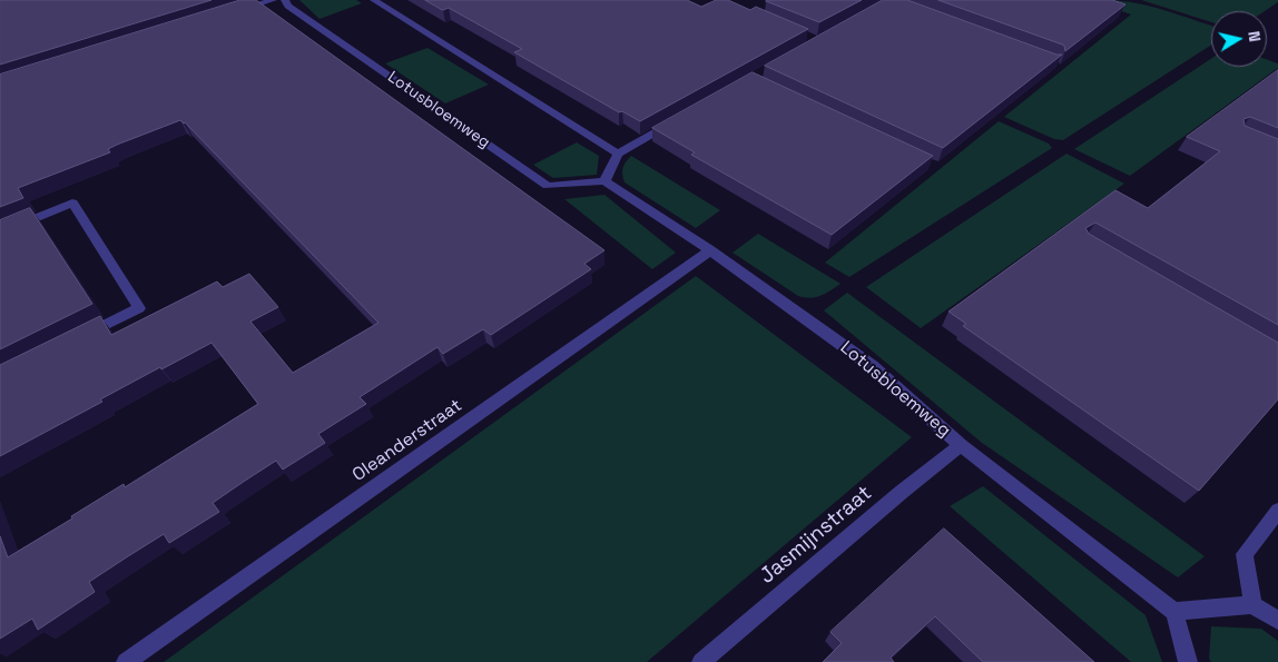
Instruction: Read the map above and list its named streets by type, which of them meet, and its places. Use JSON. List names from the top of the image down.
{
  "streets": {
    "street": ["Lotusbloemweg", "Oleanderstraat", "Jasmijnstraat"]
  },
  "crossings": [
    ["Lotusbloemweg", "Oleanderstraat"],
    ["Lotusbloemweg", "Jasmijnstraat"]
  ],
  "north": "right"
}
